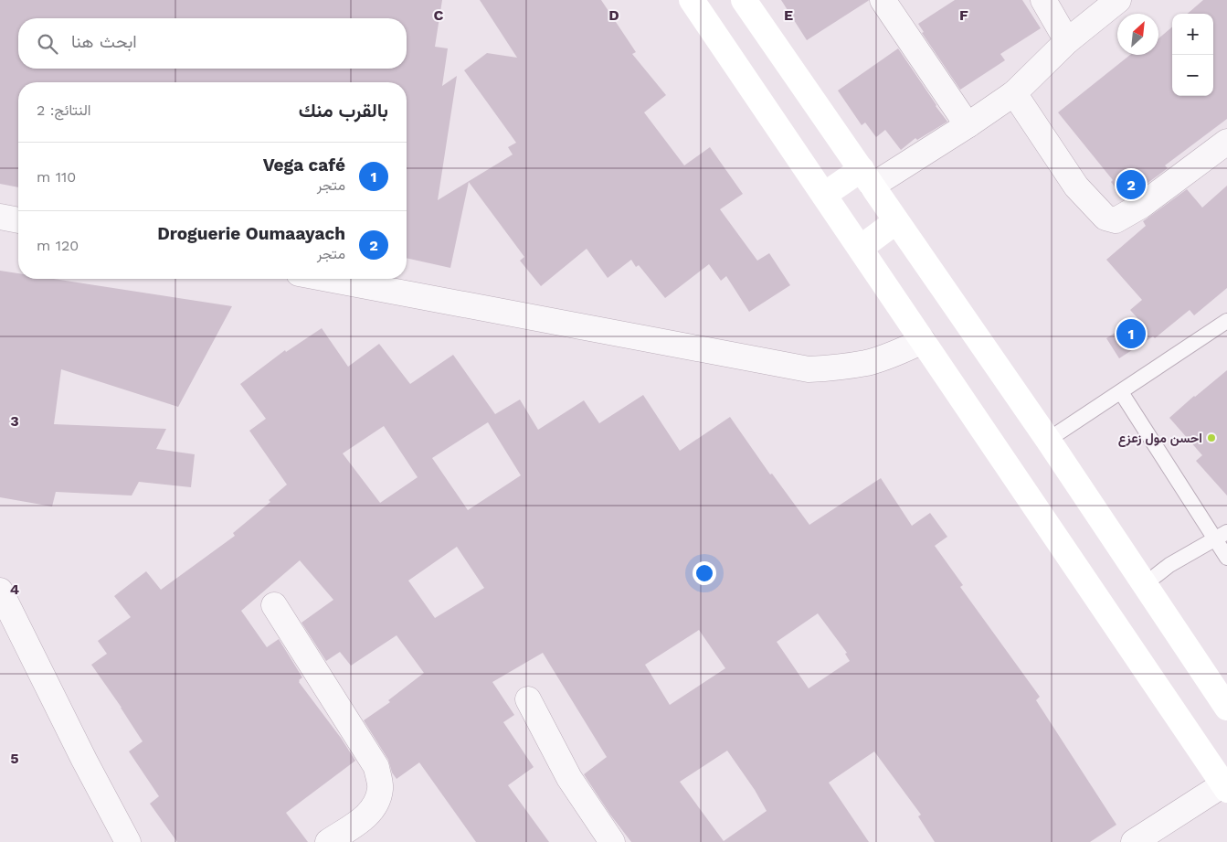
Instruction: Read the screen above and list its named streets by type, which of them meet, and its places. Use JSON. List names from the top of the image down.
{
  "places": ["احسن مول زعزع"],
  "north": "top right",
  "page": {
    "map_buttons": ["+", "−"],
    "search": "ابحث هنا",
    "heading": ["بالقرب منك", "النتائج: 2"],
    "list": [
      {
        "mark": "1",
        "name": "Vega café",
        "note": "متجر",
        "value": "110 m"
      },
      {
        "mark": "2",
        "name": "Droguerie Oumaayach",
        "note": "متجر",
        "value": "120 m"
      }
    ],
    "pins": ["2", "1"]
  },
  "grid": {
    "columns": [
      "C",
      "D",
      "E",
      "F"
    ],
    "rows": ["3", "4", "5"]
  }
}
